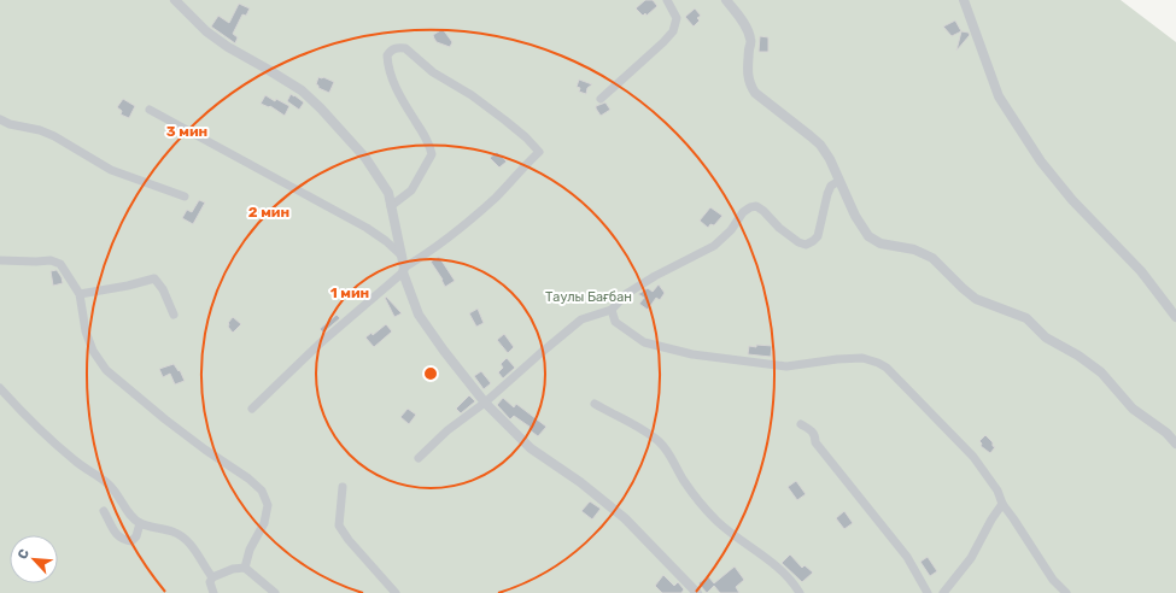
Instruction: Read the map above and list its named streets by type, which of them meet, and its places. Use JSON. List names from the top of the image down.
{
  "parks": ["Таулы Бағбан"],
  "north": "top left",
  "rings": ["3 мин", "2 мин", "1 мин"]
}
